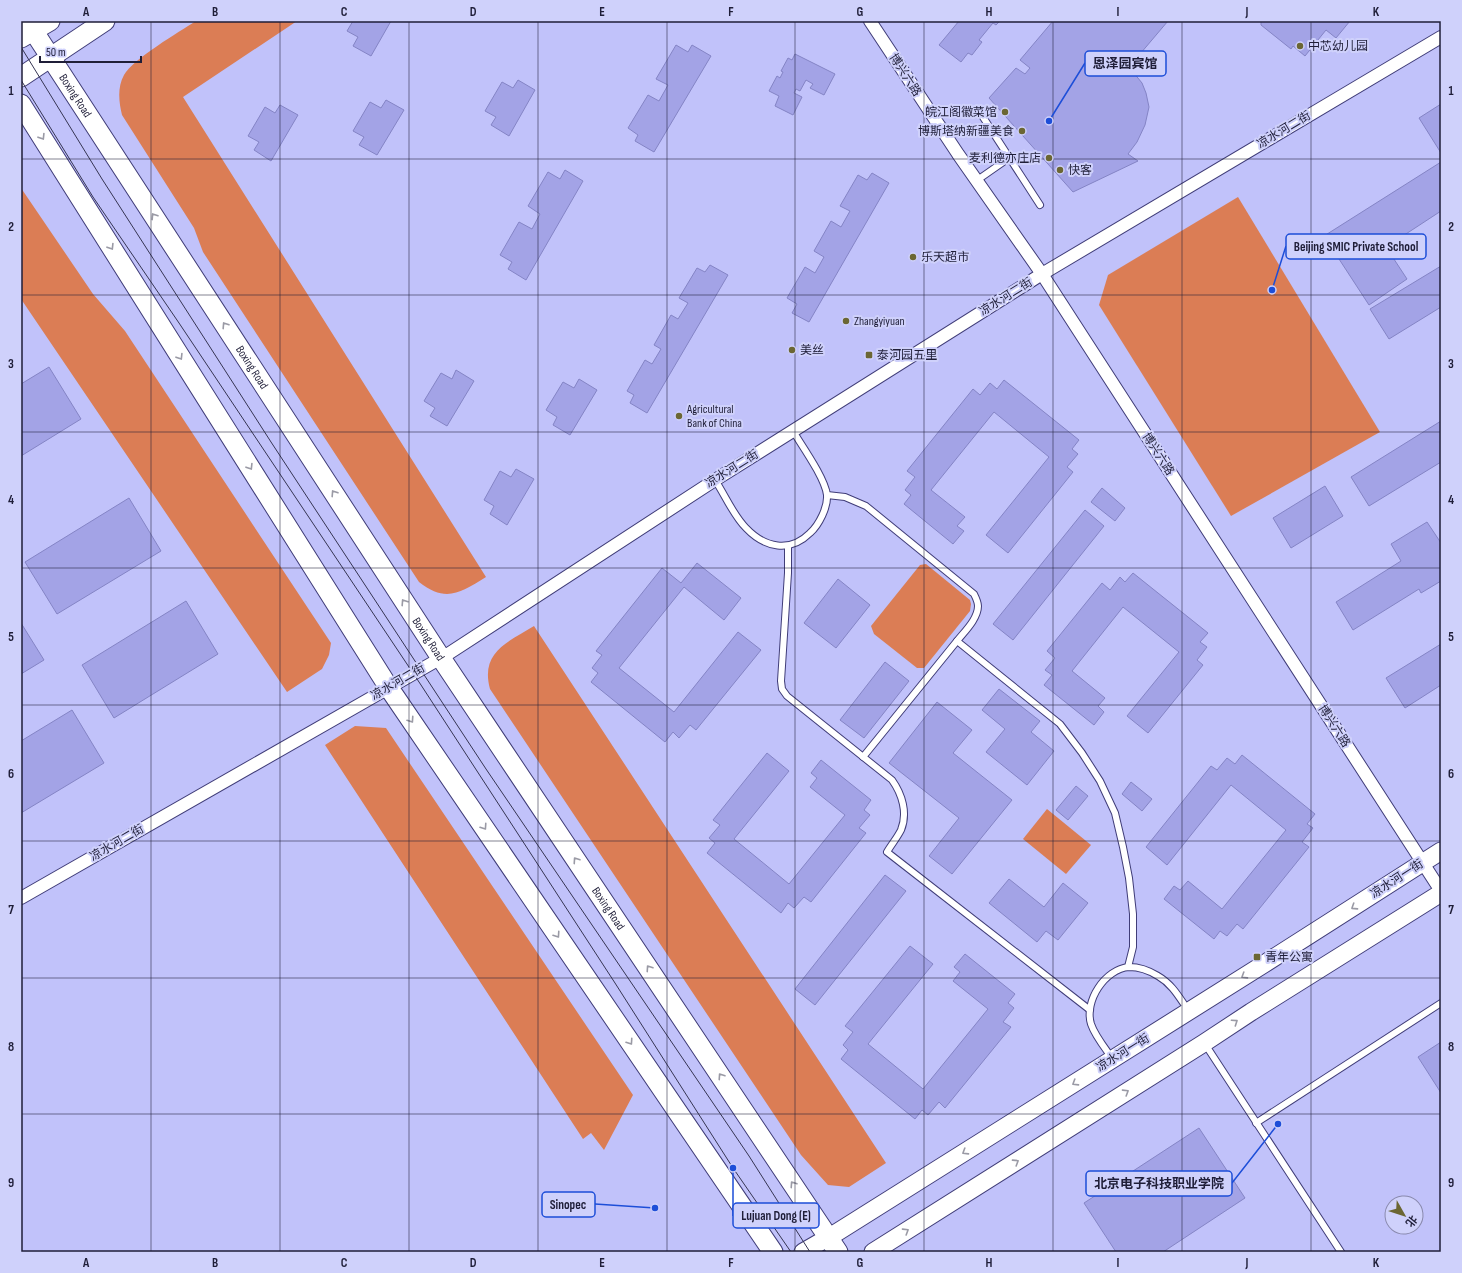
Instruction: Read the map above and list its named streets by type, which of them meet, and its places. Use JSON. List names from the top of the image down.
{
  "streets": {
    "main road": ["Boxing Road", "凉水河一街"],
    "street": ["博兴六路", "凉水河二街"]
  },
  "crossings": [
    ["博兴六路", "凉水河二街"],
    ["博兴六路", "凉水河一街"],
    ["Boxing Road", "凉水河二街"],
    ["Boxing Road", "凉水河一街"]
  ],
  "places": {
    "other": [
      "中芯幼儿园",
      "皖江阁徽菜馆",
      "恩泽园宾馆",
      "博斯塔纳新疆美食",
      "麦利德亦庄店",
      "快客",
      "乐天超市",
      "Beijing SMIC Private School",
      "Zhangyiyuan",
      "美丝",
      "Agricultural Bank of China",
      "北京电子科技职业学院",
      "Lujuan Dong (E)",
      "Sinopec"
    ],
    "transit": ["泰河园五里", "青年公寓"]
  },
  "scale_bar": "50 m",
  "north": "bottom right",
  "grid": {
    "columns": [
      "A",
      "B",
      "C",
      "D",
      "E",
      "F",
      "G",
      "H",
      "I",
      "J",
      "K"
    ],
    "rows": [
      "1",
      "2",
      "3",
      "4",
      "5",
      "6",
      "7",
      "8",
      "9"
    ]
  }
}
